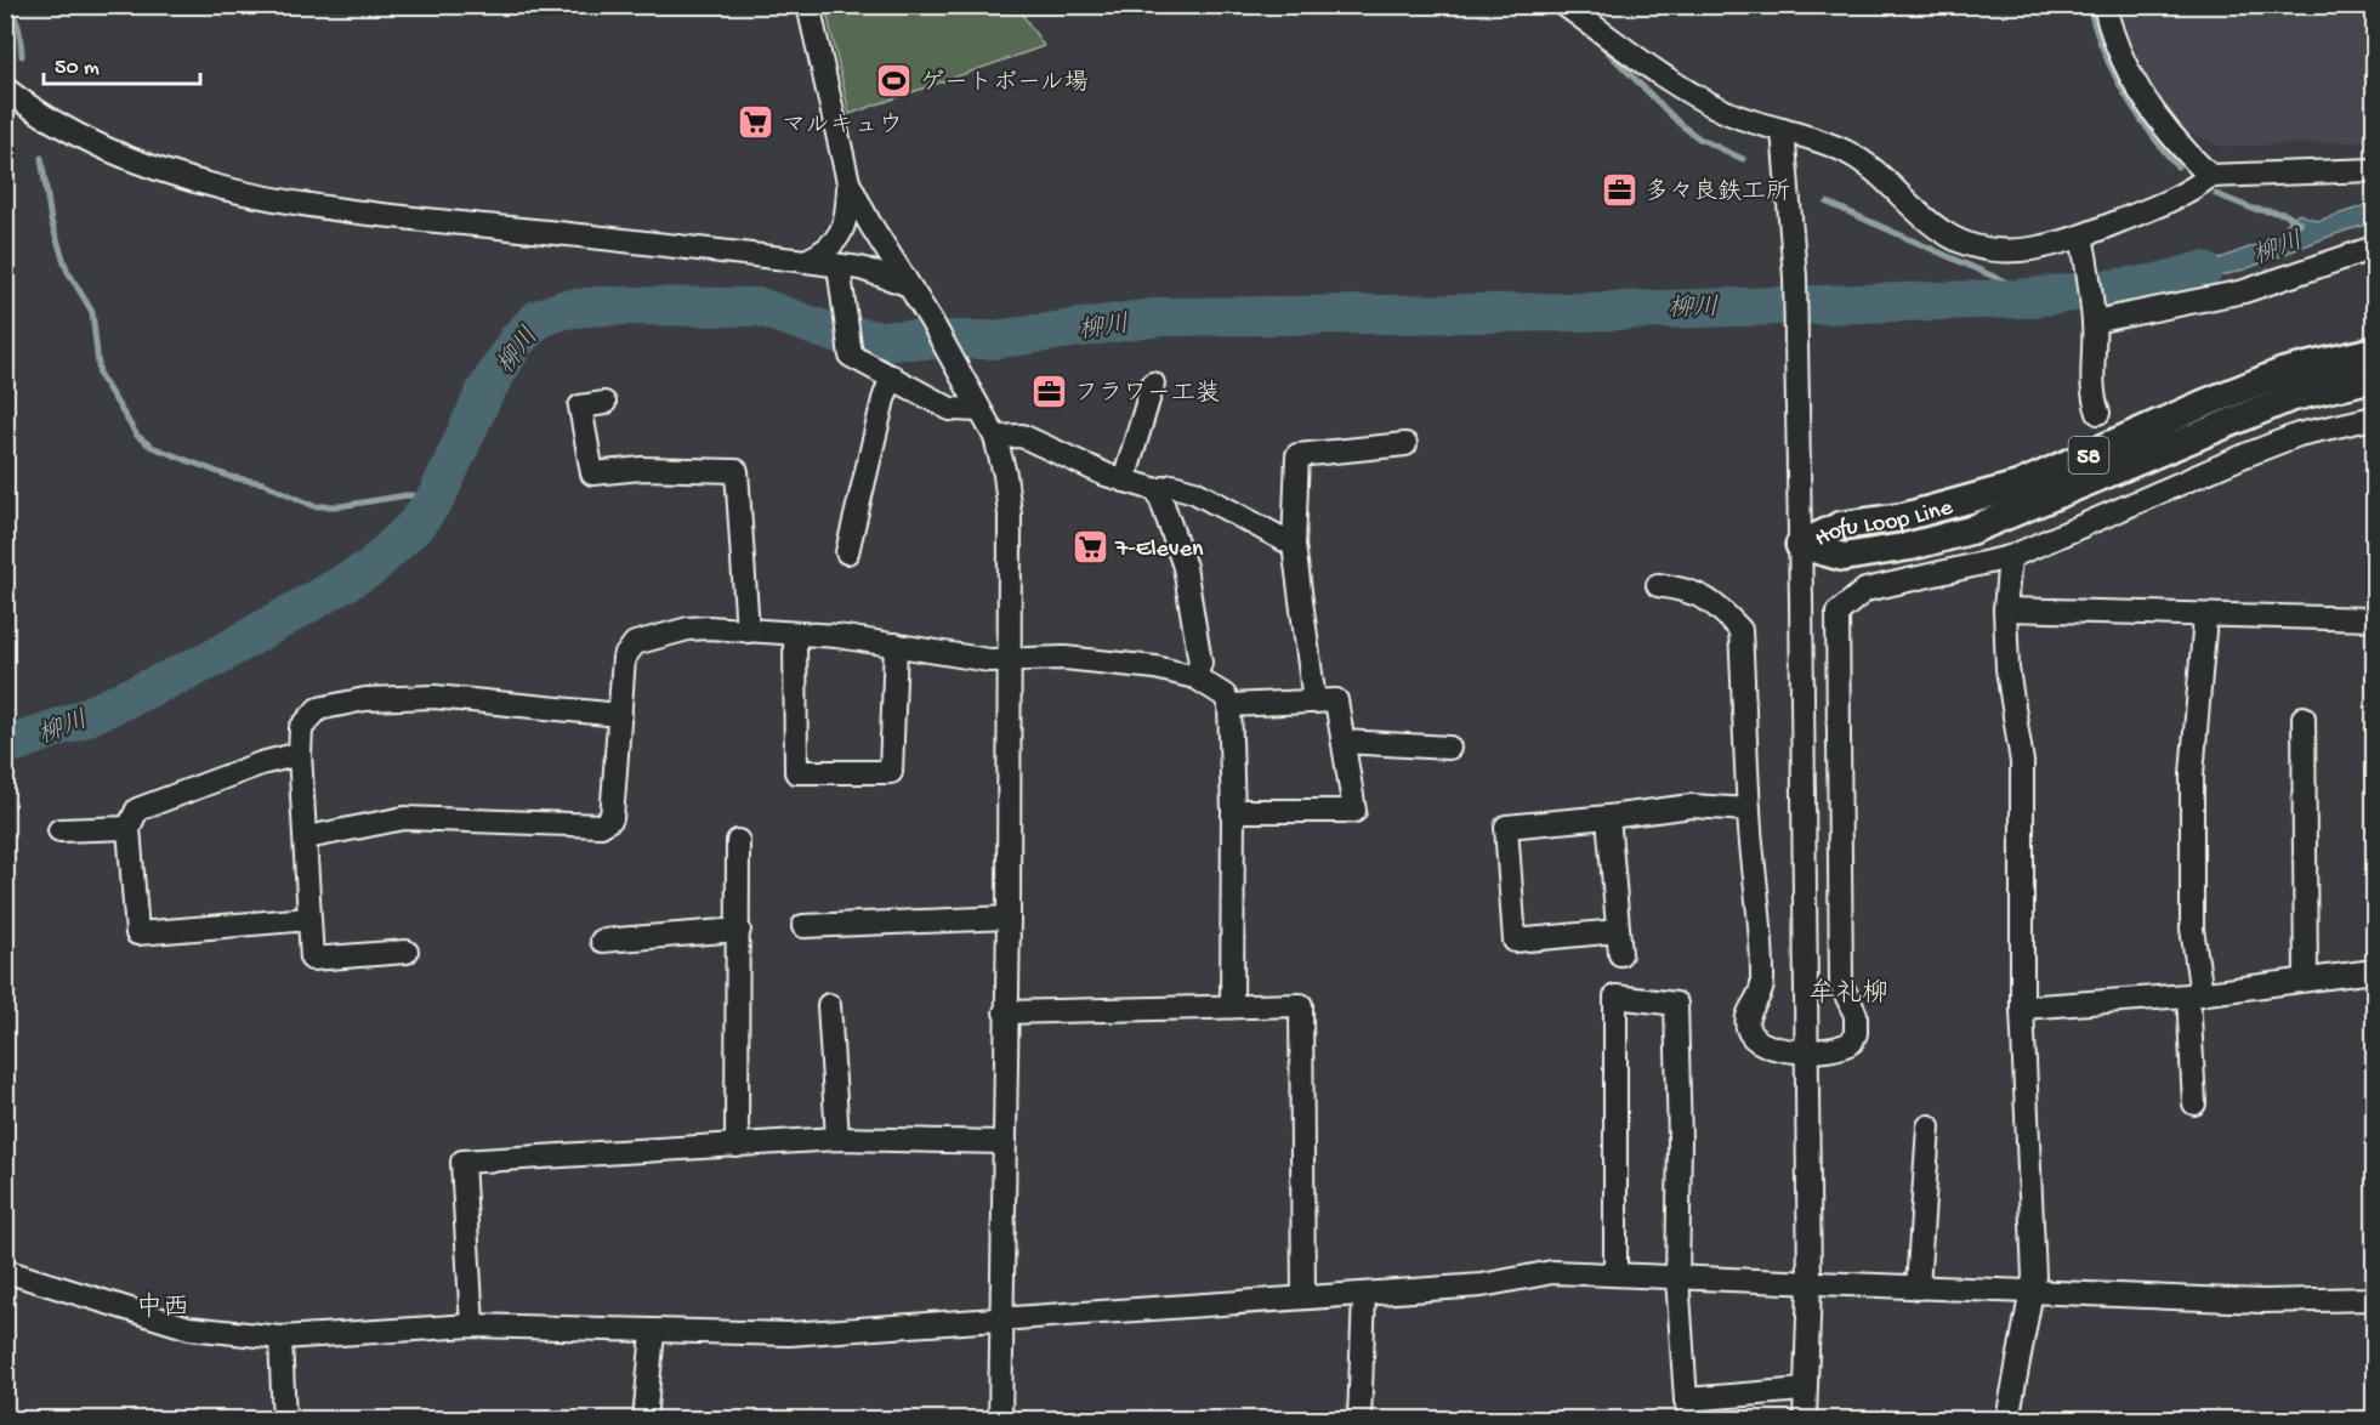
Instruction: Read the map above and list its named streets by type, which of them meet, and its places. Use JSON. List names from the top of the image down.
{
  "streets": {
    "main road": ["58", "Hofu Loop Line"]
  },
  "districts": ["牟礼柳", "中西"],
  "water": ["柳川"],
  "places": {
    "sports": ["ゲートボール場"],
    "supermarket": ["マルキュウ", "7-Eleven"],
    "office": ["多々良鉄工所", "フラワー工装"]
  },
  "scale_bar": "50 m"
}
